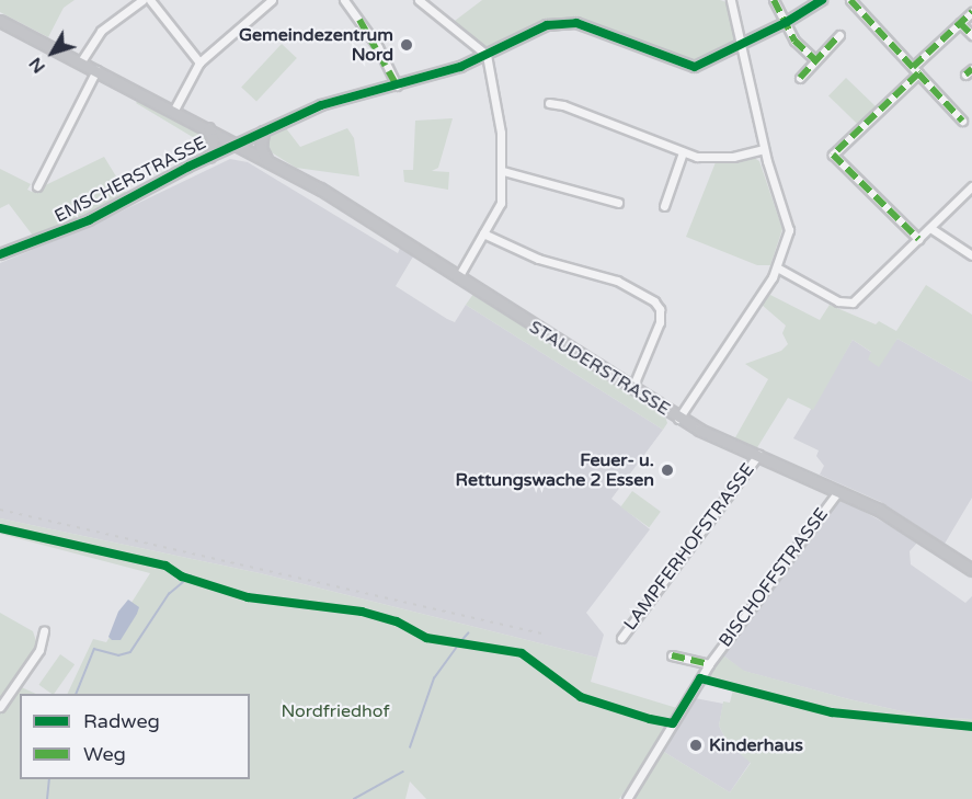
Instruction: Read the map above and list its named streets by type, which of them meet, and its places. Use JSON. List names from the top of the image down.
{
  "streets": {
    "main road": ["STAUDERSTRASSE"],
    "street": ["EMSCHERSTRASSE", "LAMPFERHOFSTRASSE", "BISCHOFFSTRASSE"]
  },
  "crossings": [
    ["EMSCHERSTRASSE", "STAUDERSTRASSE"],
    ["STAUDERSTRASSE", "LAMPFERHOFSTRASSE"],
    ["STAUDERSTRASSE", "BISCHOFFSTRASSE"]
  ],
  "parks": ["Nordfriedhof"],
  "places": ["Gemeindezentrum Nord", "Feuer- u. Rettungswache 2 Essen", "Kinderhaus"],
  "legend": ["Radweg", "Weg"],
  "north": "bottom left"
}
